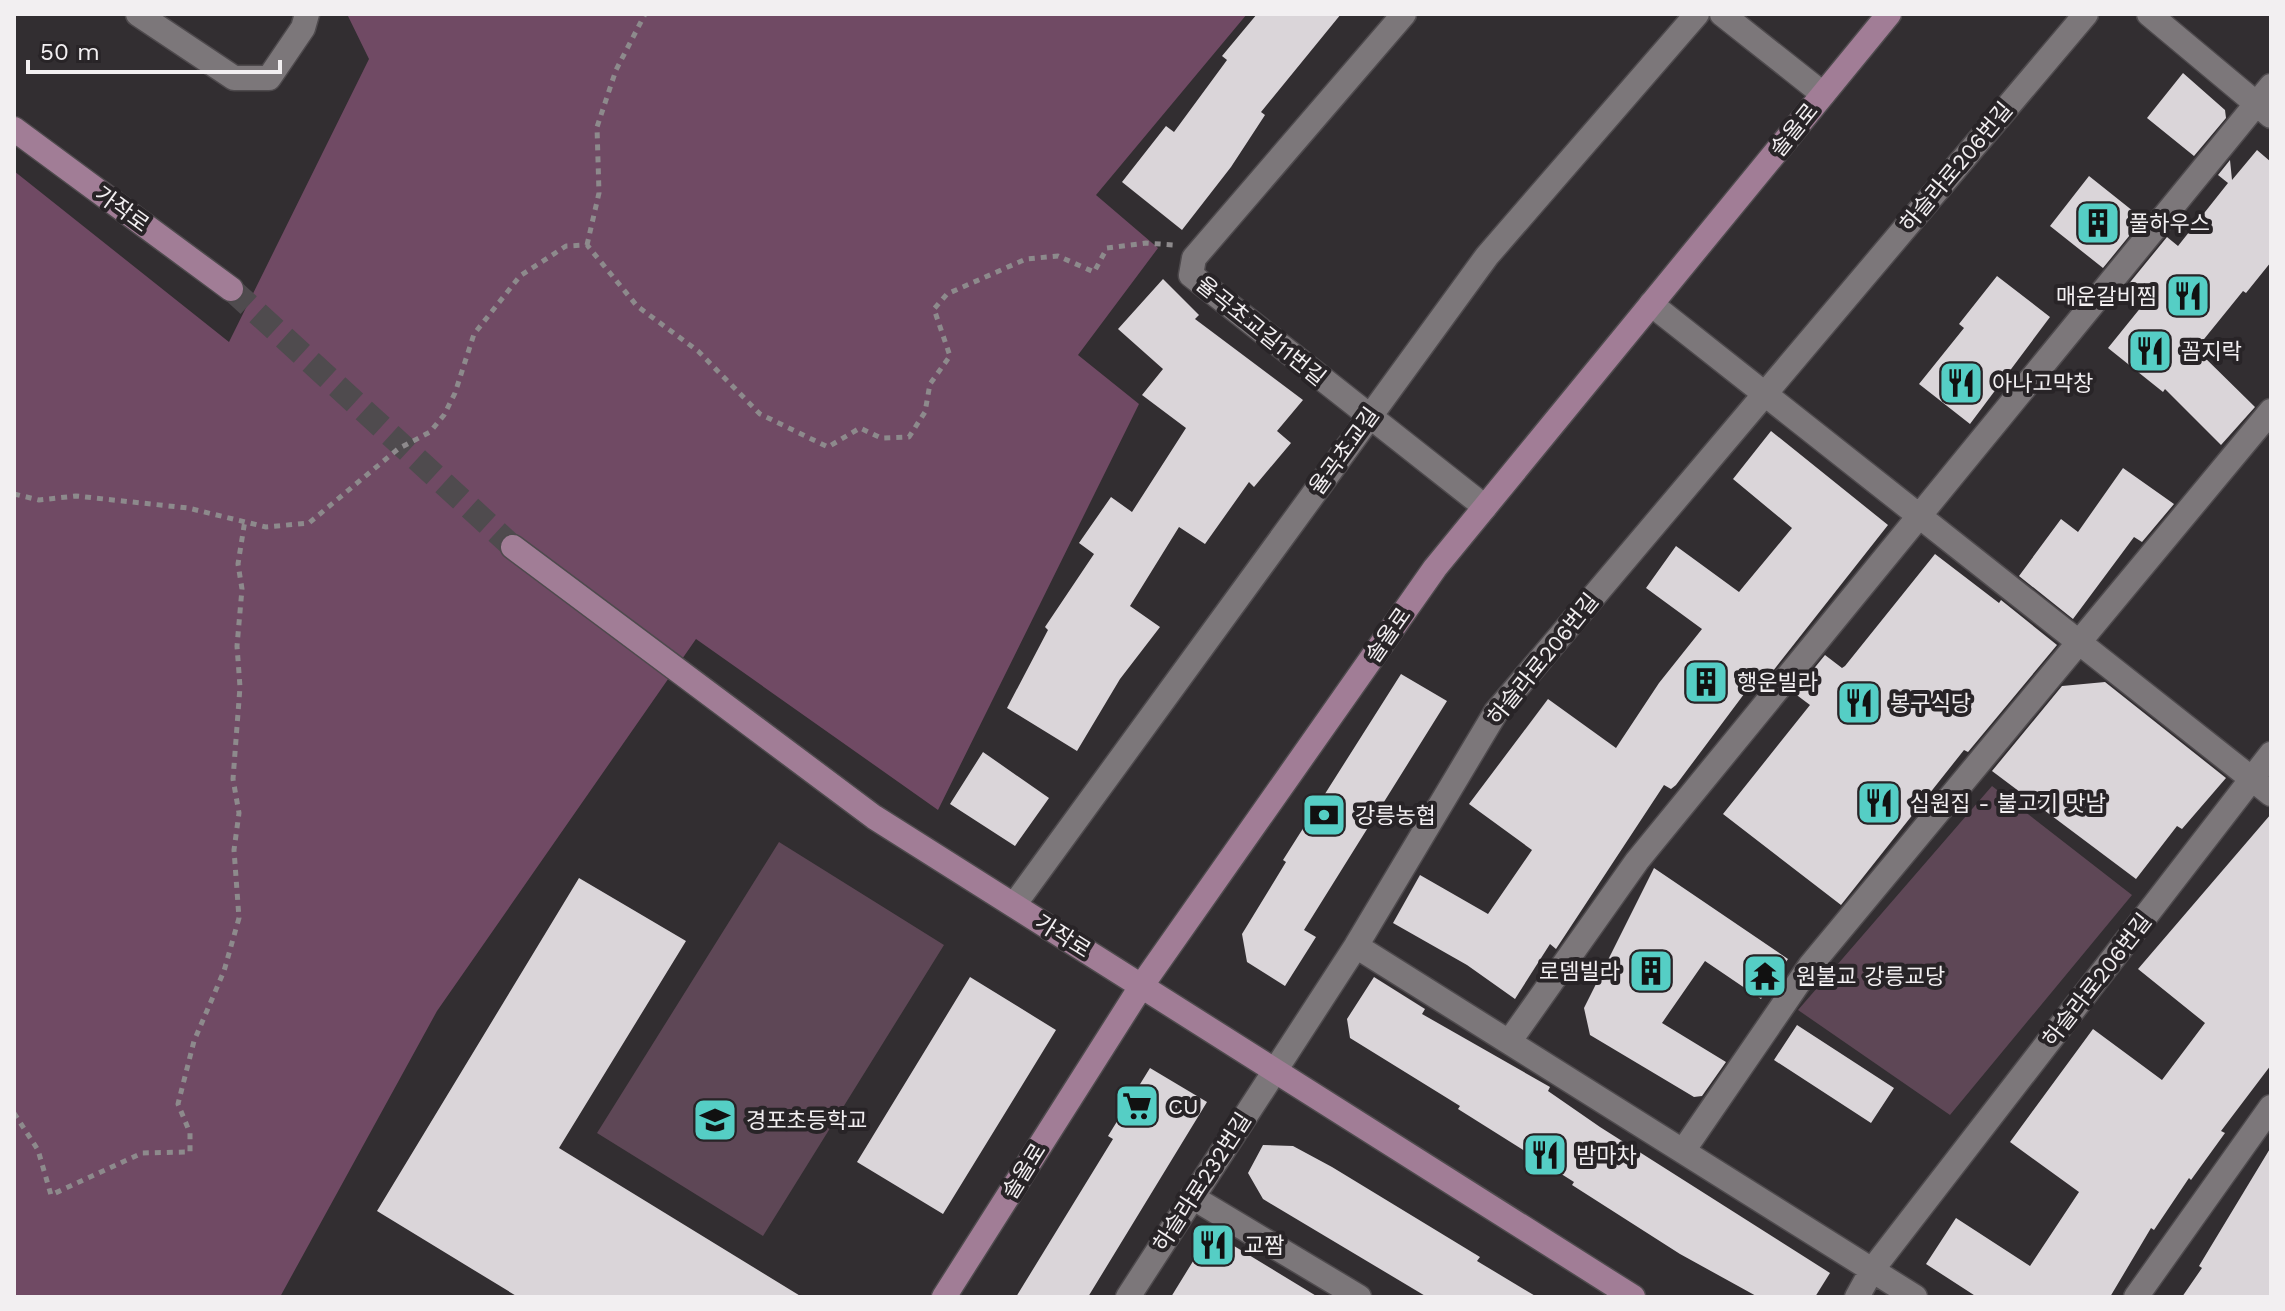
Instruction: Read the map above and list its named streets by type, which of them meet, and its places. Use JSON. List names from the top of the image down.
{
  "streets": {
    "street": [
      "솔올로",
      "하슬라로206번길",
      "가작로",
      "율곡초교길11번길",
      "율곡초교길",
      "하슬라로232번길"
    ]
  },
  "crossings": [
    ["솔올로", "가작로"],
    ["솔올로", "율곡초교길11번길"],
    ["하슬라로206번길", "가작로"],
    ["하슬라로206번길", "하슬라로232번길"],
    ["가작로", "율곡초교길"],
    ["가작로", "하슬라로232번길"],
    ["율곡초교길11번길", "율곡초교길"]
  ],
  "places": {
    "building": ["풀하우스", "행운빌라", "로뎀빌라"],
    "restaurant": [
      "매운갈비찜",
      "꼼지락",
      "아나고막창",
      "봉구식당",
      "십원집 - 불고기 맛남",
      "밤마차",
      "교짬"
    ],
    "bank": ["강릉농협"],
    "temple": ["원불교 강릉교당"],
    "supermarket": ["CU"],
    "school or university": ["경포초등학교"]
  },
  "scale_bar": "50 m"
}
